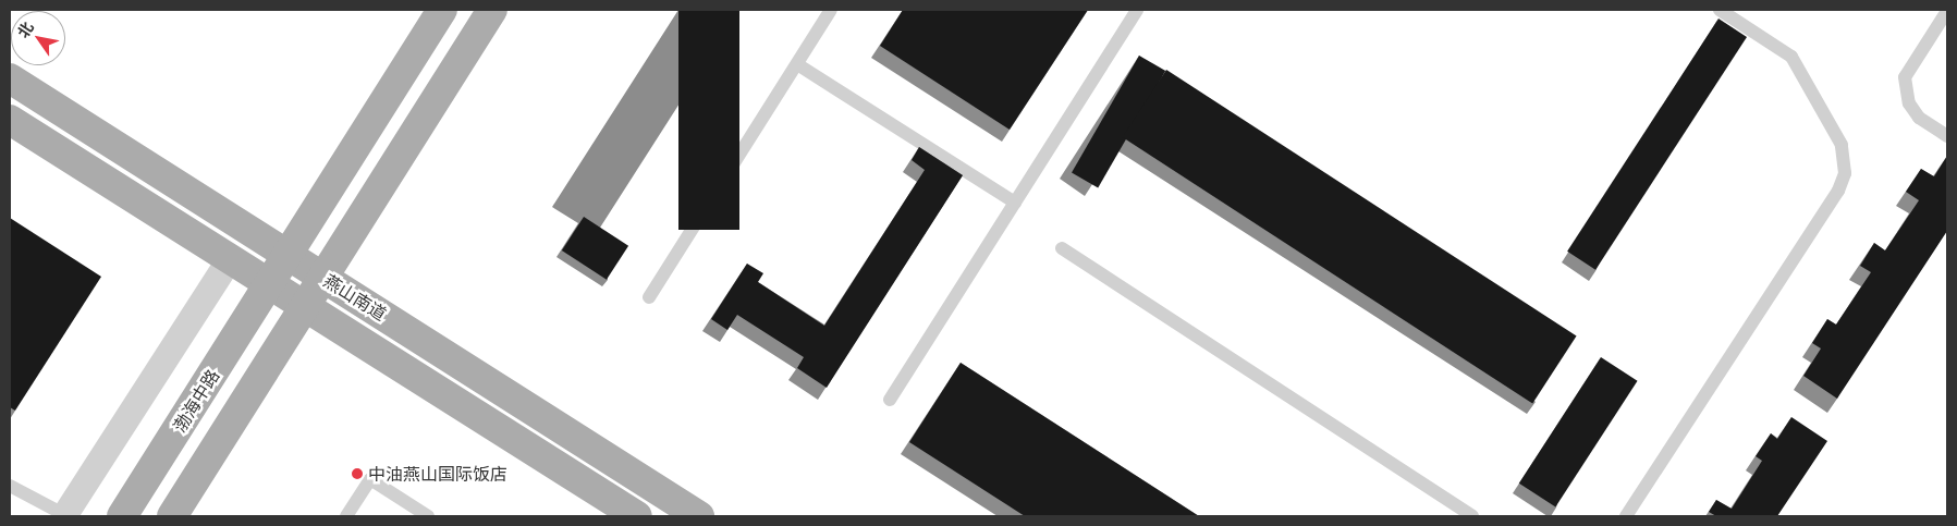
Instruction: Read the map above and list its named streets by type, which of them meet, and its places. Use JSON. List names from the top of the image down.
{
  "streets": {
    "main road": ["燕山南道", "渤海中路"]
  },
  "crossings": [
    ["燕山南道", "渤海中路"]
  ],
  "places": ["中油燕山国际饭店"],
  "north": "top left"
}
